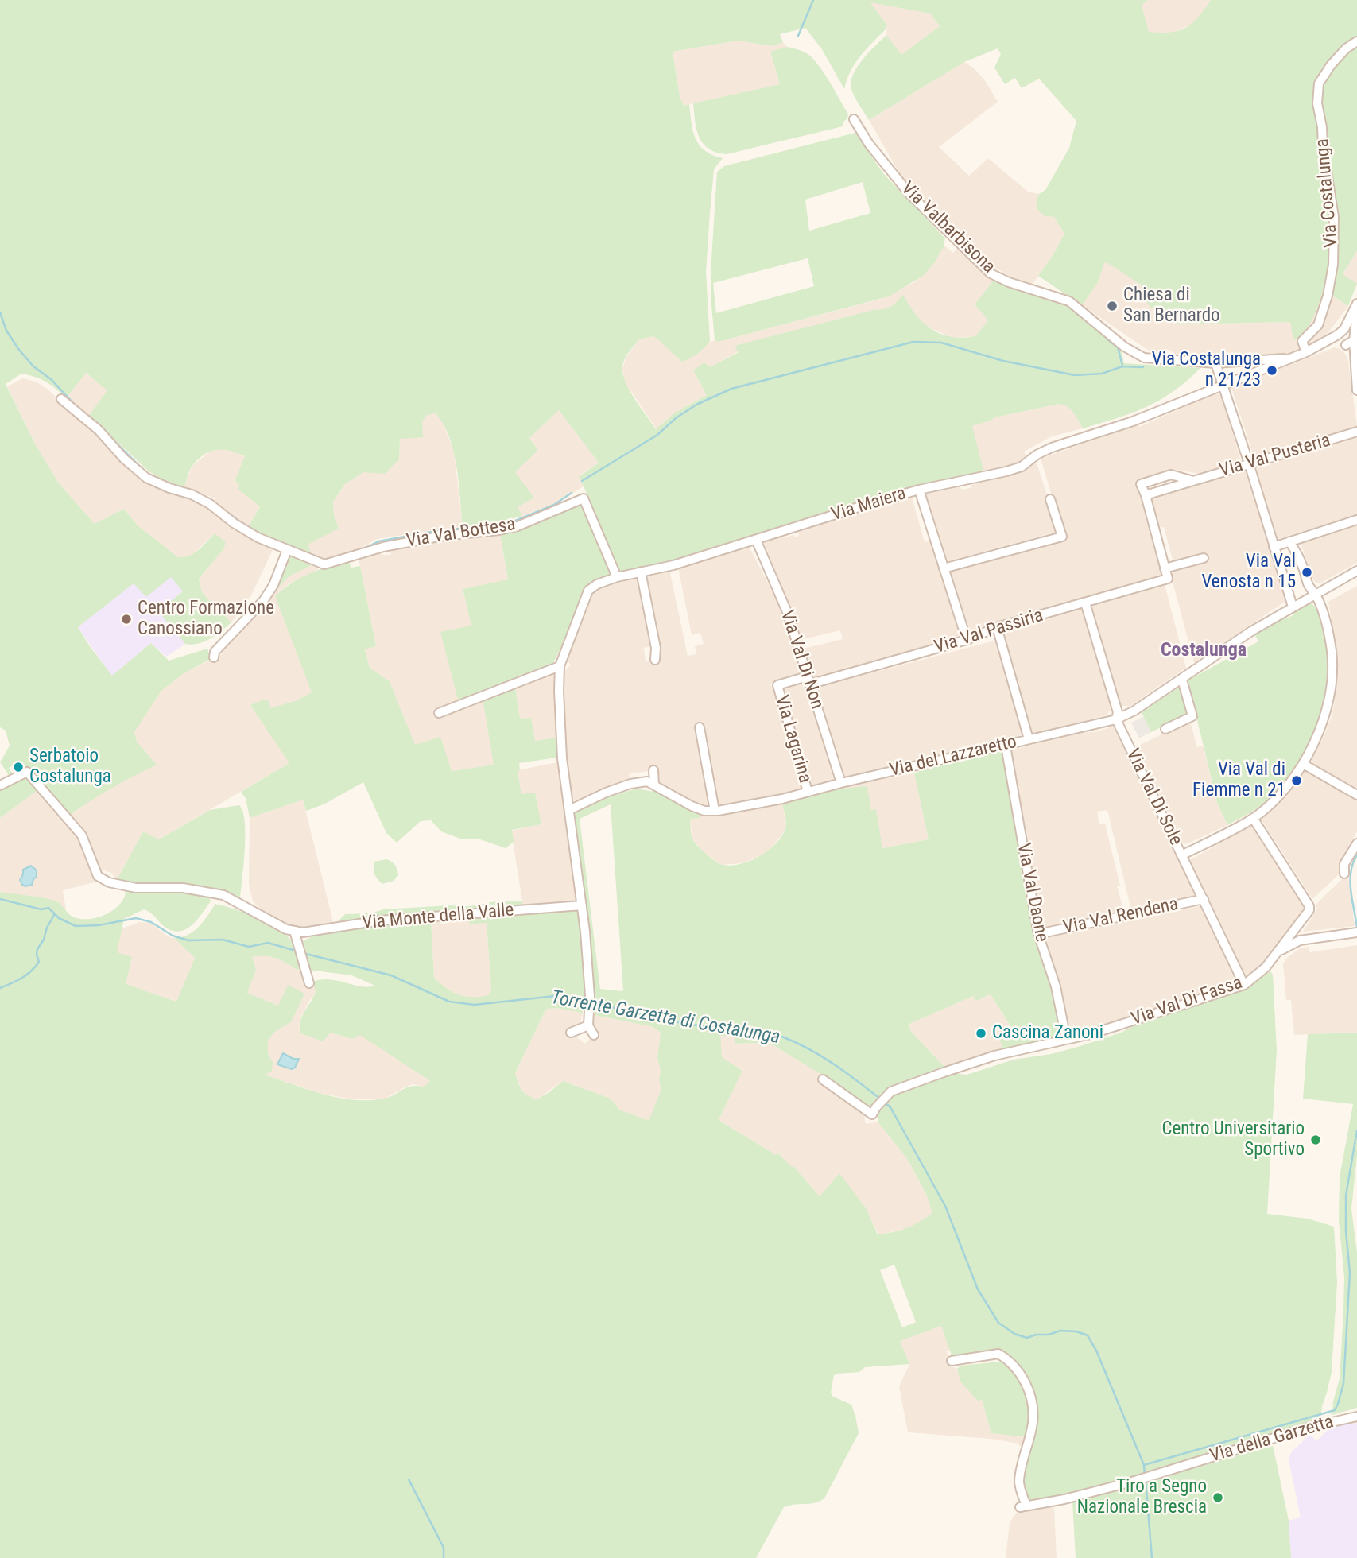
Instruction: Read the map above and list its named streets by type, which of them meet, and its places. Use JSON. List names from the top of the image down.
{
  "streets": {
    "street": [
      "Via Costalunga",
      "Via Valbarbisona",
      "Via Val Pusteria",
      "Via Maiera",
      "Via Val Bottesa",
      "Via Val Passiria",
      "Via Val Di Non",
      "Via Lagarina",
      "Via del Lazzaretto",
      "Via Val Di Sole",
      "Via Val Daone",
      "Via Val Rendena",
      "Via Monte della Valle",
      "Via Val Di Fassa",
      "Via della Garzetta"
    ]
  },
  "crossings": [
    ["Via Val Pusteria", "Via Val Passiria"],
    ["Via Maiera", "Via Val Bottesa"],
    ["Via Maiera", "Via Val Di Non"],
    ["Via Val Passiria", "Via Val Di Non"],
    ["Via Val Passiria", "Via Lagarina"],
    ["Via Val Passiria", "Via Val Di Sole"],
    ["Via Val Di Non", "Via Lagarina"],
    ["Via Val Di Non", "Via del Lazzaretto"],
    ["Via Lagarina", "Via del Lazzaretto"],
    ["Via del Lazzaretto", "Via Val Di Sole"],
    ["Via del Lazzaretto", "Via Val Daone"],
    ["Via Val Di Sole", "Via Val Rendena"],
    ["Via Val Di Sole", "Via Val Di Fassa"],
    ["Via Val Daone", "Via Val Rendena"],
    ["Via Val Daone", "Via Val Di Fassa"]
  ],
  "districts": ["Costalunga"],
  "water": ["Torrente Garzetta di Costalunga"],
  "places": [
    "Chiesa di San Bernardo",
    "Via Costalunga n 21/23",
    "Via Val Venosta n 15",
    "Centro Formazione Canossiano",
    "Serbatoio Costalunga",
    "Via Val di Fiemme n 21",
    "Cascina Zanoni",
    "Centro Universitario Sportivo",
    "Tiro a Segno Nazionale Brescia"
  ]
}
